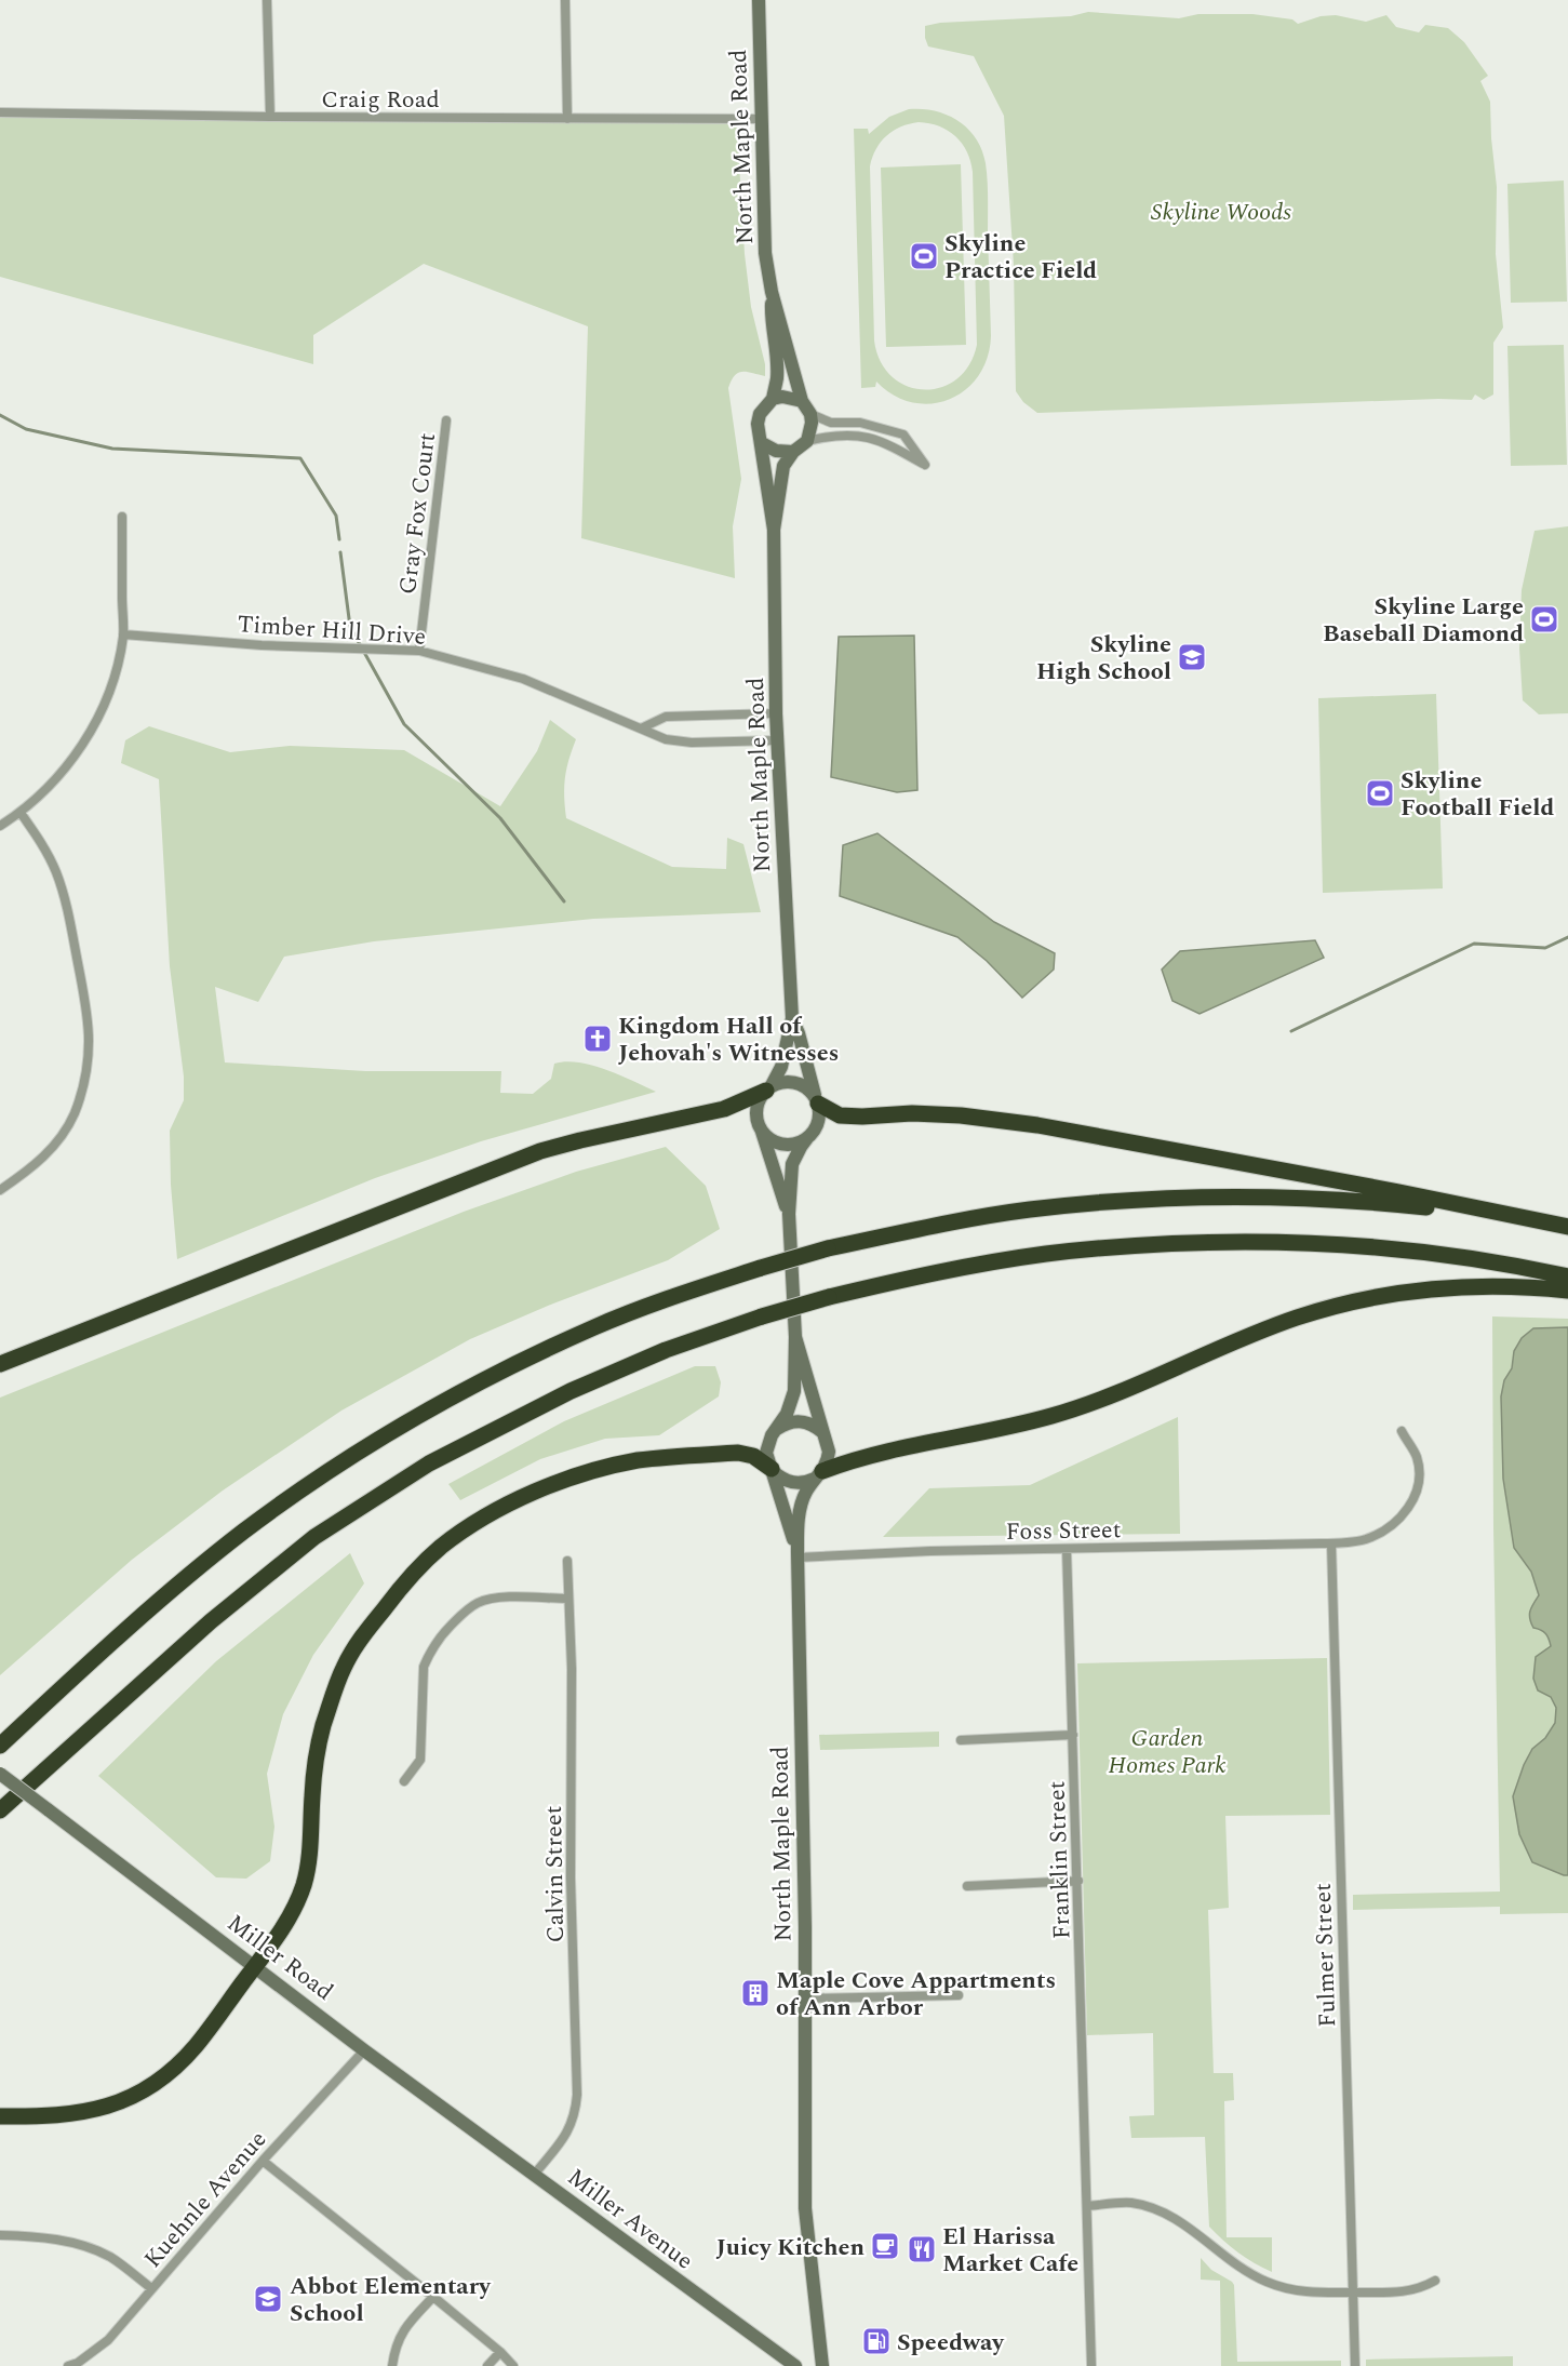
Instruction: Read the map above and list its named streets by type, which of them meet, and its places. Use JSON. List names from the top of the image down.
{
  "streets": {
    "main road": ["North Maple Road", "Miller Road", "Miller Avenue"],
    "street": [
      "Craig Road",
      "Gray Fox Court",
      "Timber Hill Drive",
      "Foss Street",
      "Franklin Street",
      "Calvin Street",
      "Fulmer Street",
      "Kuehnle Avenue"
    ]
  },
  "crossings": [
    ["Craig Road", "North Maple Road"],
    ["North Maple Road", "Timber Hill Drive"],
    ["North Maple Road", "Foss Street"],
    ["Gray Fox Court", "Timber Hill Drive"],
    ["Foss Street", "Franklin Street"],
    ["Foss Street", "Fulmer Street"],
    ["Calvin Street", "Miller Road"],
    ["Calvin Street", "Miller Avenue"],
    ["Miller Road", "Kuehnle Avenue"],
    ["Miller Road", "Miller Avenue"]
  ],
  "parks": ["Skyline Woods", "Garden Homes Park"],
  "places": {
    "sports": ["Skyline Practice Field", "Skyline Large Baseball Diamond", "Skyline Football Field"],
    "school or university": ["Skyline High School", "Abbot Elementary School"],
    "church": ["Kingdom Hall of Jehovah's Witnesses"],
    "building": ["Maple Cove Appartments of Ann Arbor"],
    "cafe": ["Juicy Kitchen"],
    "restaurant": ["El Harissa Market Cafe"],
    "fuel station": ["Speedway"]
  }
}
